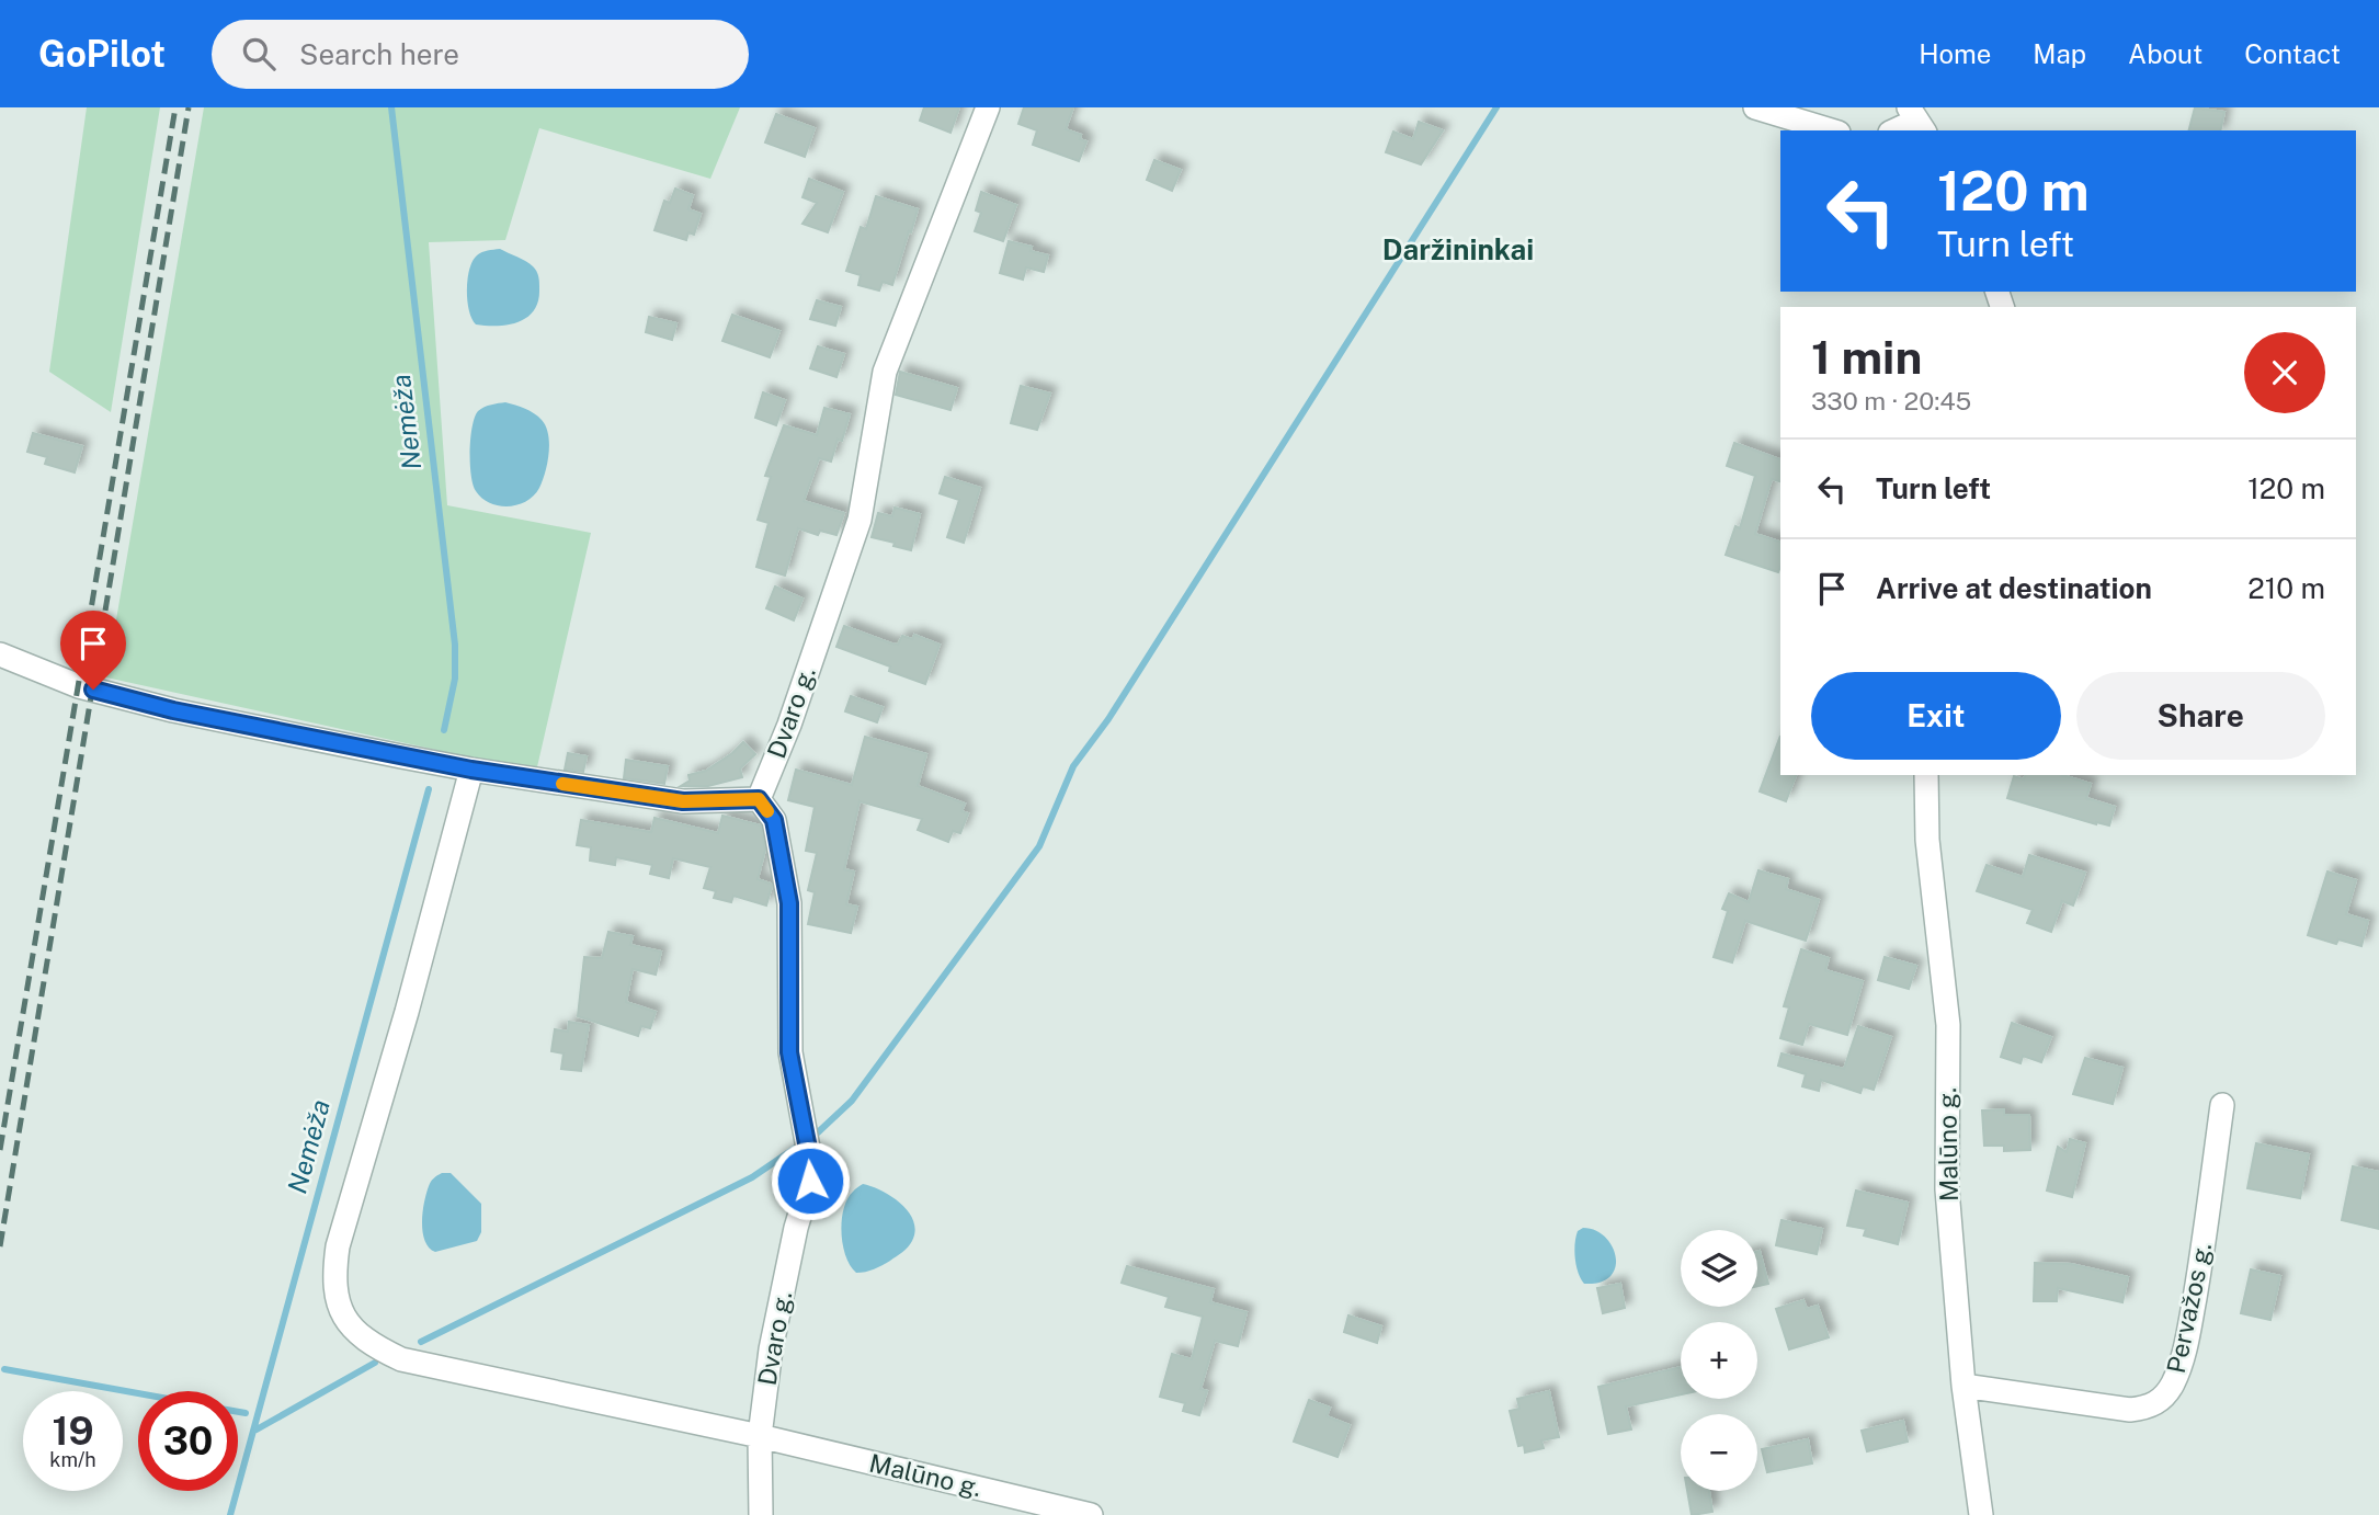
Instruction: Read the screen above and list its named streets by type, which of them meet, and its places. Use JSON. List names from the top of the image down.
{
  "streets": {
    "street": ["Dvaro g.", "Malūno g.", "Pervažos g."]
  },
  "crossings": [
    ["Dvaro g.", "Malūno g."],
    ["Malūno g.", "Pervažos g."]
  ],
  "districts": ["Daržininkai"],
  "water": ["Nemėža"],
  "page": {
    "header": "GoPilot",
    "search": "Search here",
    "nav": [
      "Home",
      "Map",
      "About",
      "Contact"
    ],
    "turn": ["120 m", "Turn left"],
    "heading": ["1 min", "330 m · 20:45"],
    "list": [
      {
        "name": "Turn left",
        "value": "120 m"
      },
      {
        "name": "Arrive at destination",
        "value": "210 m"
      }
    ],
    "buttons": ["Exit", "Share"],
    "map_buttons": ["+", "−"],
    "speed": "19 km/h",
    "limit": "30"
  }
}
